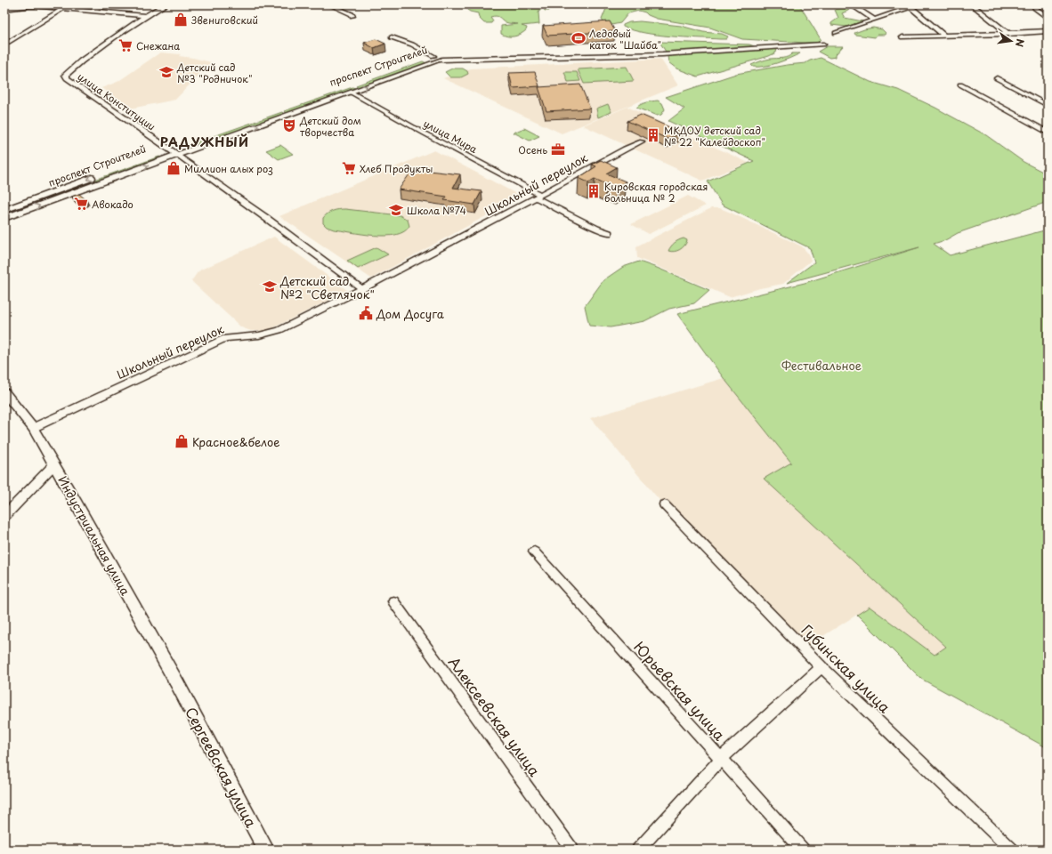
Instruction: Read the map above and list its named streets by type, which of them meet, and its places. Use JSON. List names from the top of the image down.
{
  "streets": {
    "street": [
      "проспект Строителей",
      "улица Конституции",
      "улица Мира",
      "Школьный переулок",
      "Индустриальная улица",
      "Губинская улица",
      "Юрьевская улица",
      "Алексеевская улица",
      "Сергеевская улица"
    ]
  },
  "crossings": [
    ["проспект Строителей", "улица Конституции"],
    ["проспект Строителей", "улица Мира"],
    ["улица Конституции", "Школьный переулок"],
    ["улица Мира", "Школьный переулок"],
    ["Школьный переулок", "Индустриальная улица"],
    ["Индустриальная улица", "Сергеевская улица"]
  ],
  "districts": ["РАДУЖНЫЙ"],
  "parks": ["Фестивальное"],
  "places": {
    "shop": ["Звениговский", "Миллион алых роз", "Красное&белое"],
    "sports": ["Ледовый каток \"Шайба\""],
    "supermarket": ["Снежана", "Хлеб Продукты", "Авокадо"],
    "school or university": ["Детский сад №3 \"Родничок\"", "Школа №74", "Детский сад №2 \"Светлячок\""],
    "theatre": ["Детский дом творчества"],
    "building": ["МКДОУ детский сад № 22 \"Калейдоскоп\"", "Кировская городская больница № 2"],
    "office": ["Осень"],
    "public building": ["Дом Досуга"]
  },
  "north": "right"
}
